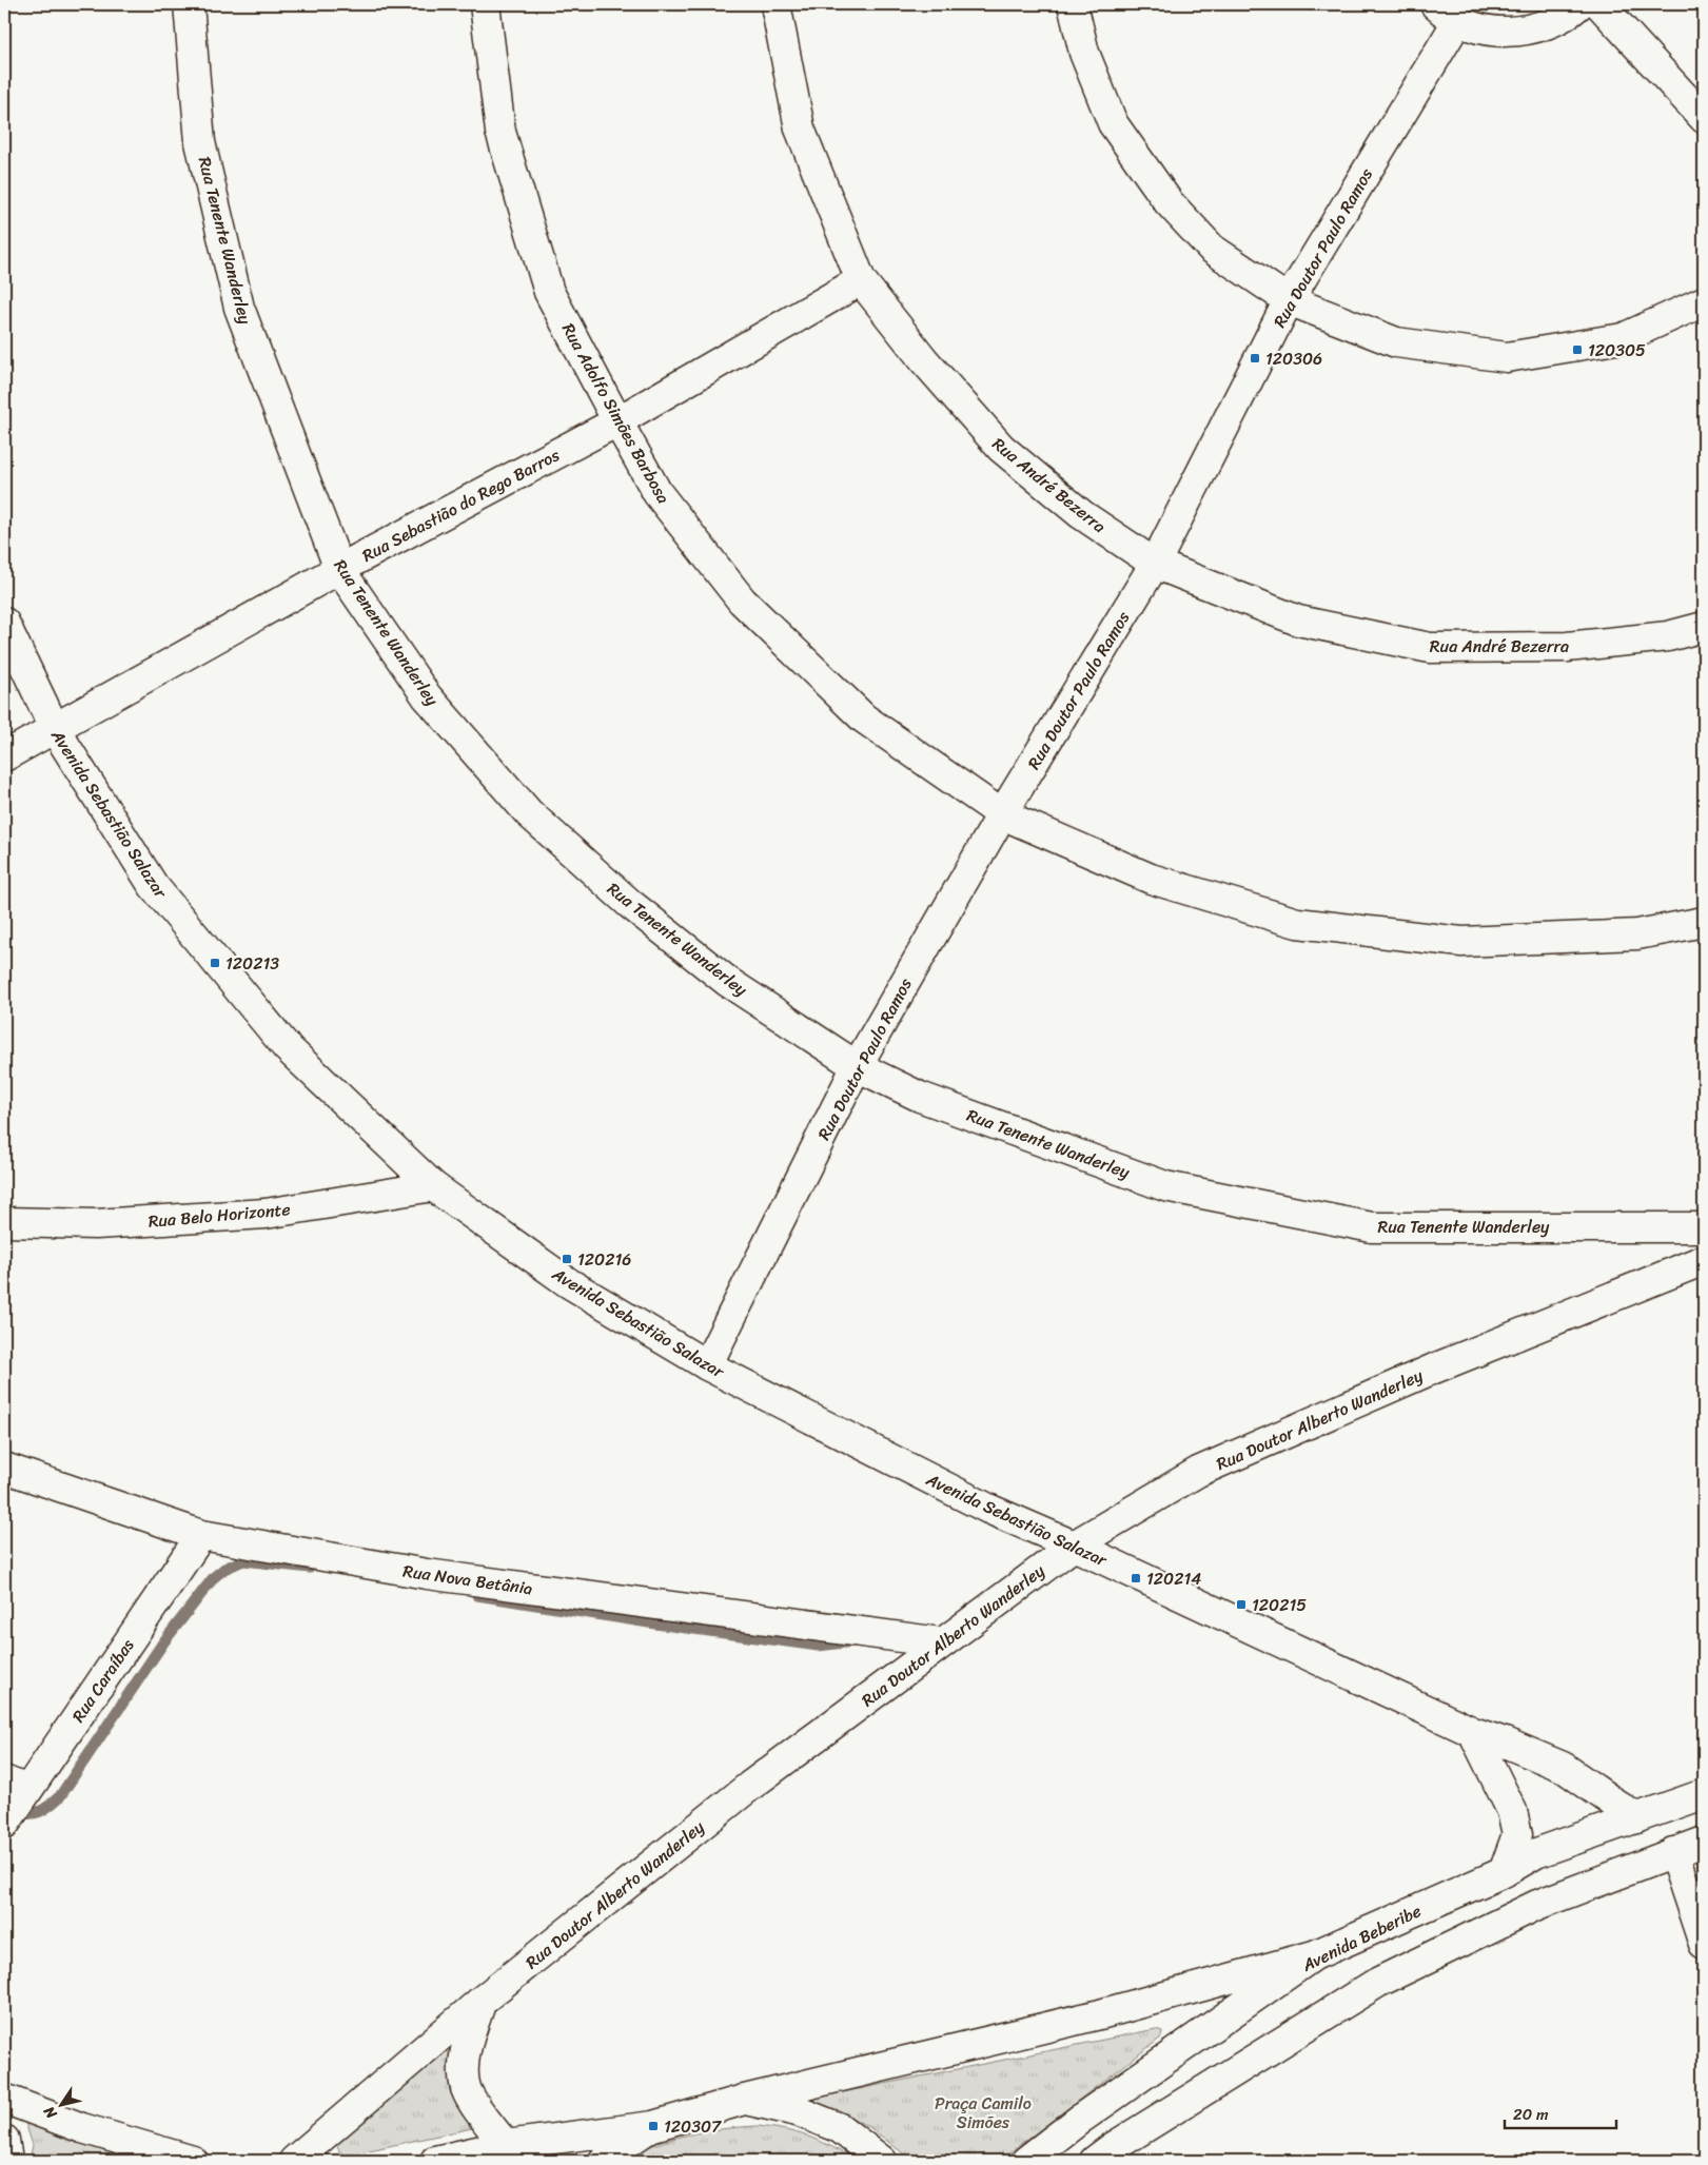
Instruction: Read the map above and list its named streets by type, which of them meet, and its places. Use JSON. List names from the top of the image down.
{
  "streets": {
    "street": [
      "Rua Tenente Wanderley",
      "Rua Doutor Paulo Ramos",
      "Rua Adolfo Simões Barbosa",
      "Rua André Bezerra",
      "Rua Sebastião do Rego Barros",
      "Avenida Sebastião Salazar",
      "Rua Belo Horizonte",
      "Rua Doutor Alberto Wanderley",
      "Rua Nova Betânia",
      "Rua Caraíbas",
      "Avenida Beberibe"
    ]
  },
  "crossings": [
    ["Rua Tenente Wanderley", "Rua Doutor Paulo Ramos"],
    ["Rua Tenente Wanderley", "Rua Sebastião do Rego Barros"],
    ["Rua Doutor Paulo Ramos", "Rua Adolfo Simões Barbosa"],
    ["Rua Doutor Paulo Ramos", "Rua André Bezerra"],
    ["Rua Doutor Paulo Ramos", "Avenida Sebastião Salazar"],
    ["Rua Adolfo Simões Barbosa", "Rua Sebastião do Rego Barros"],
    ["Rua André Bezerra", "Rua Sebastião do Rego Barros"],
    ["Rua Sebastião do Rego Barros", "Avenida Sebastião Salazar"],
    ["Avenida Sebastião Salazar", "Rua Belo Horizonte"],
    ["Avenida Sebastião Salazar", "Rua Doutor Alberto Wanderley"],
    ["Avenida Sebastião Salazar", "Avenida Beberibe"],
    ["Rua Doutor Alberto Wanderley", "Rua Nova Betânia"],
    ["Rua Nova Betânia", "Rua Caraíbas"]
  ],
  "parks": ["Praça Camilo Simões"],
  "places": {
    "transit": [
      "120305",
      "120306",
      "120213",
      "120216",
      "120214",
      "120215",
      "120307"
    ]
  },
  "scale_bar": "20 m",
  "north": "bottom left"
}
